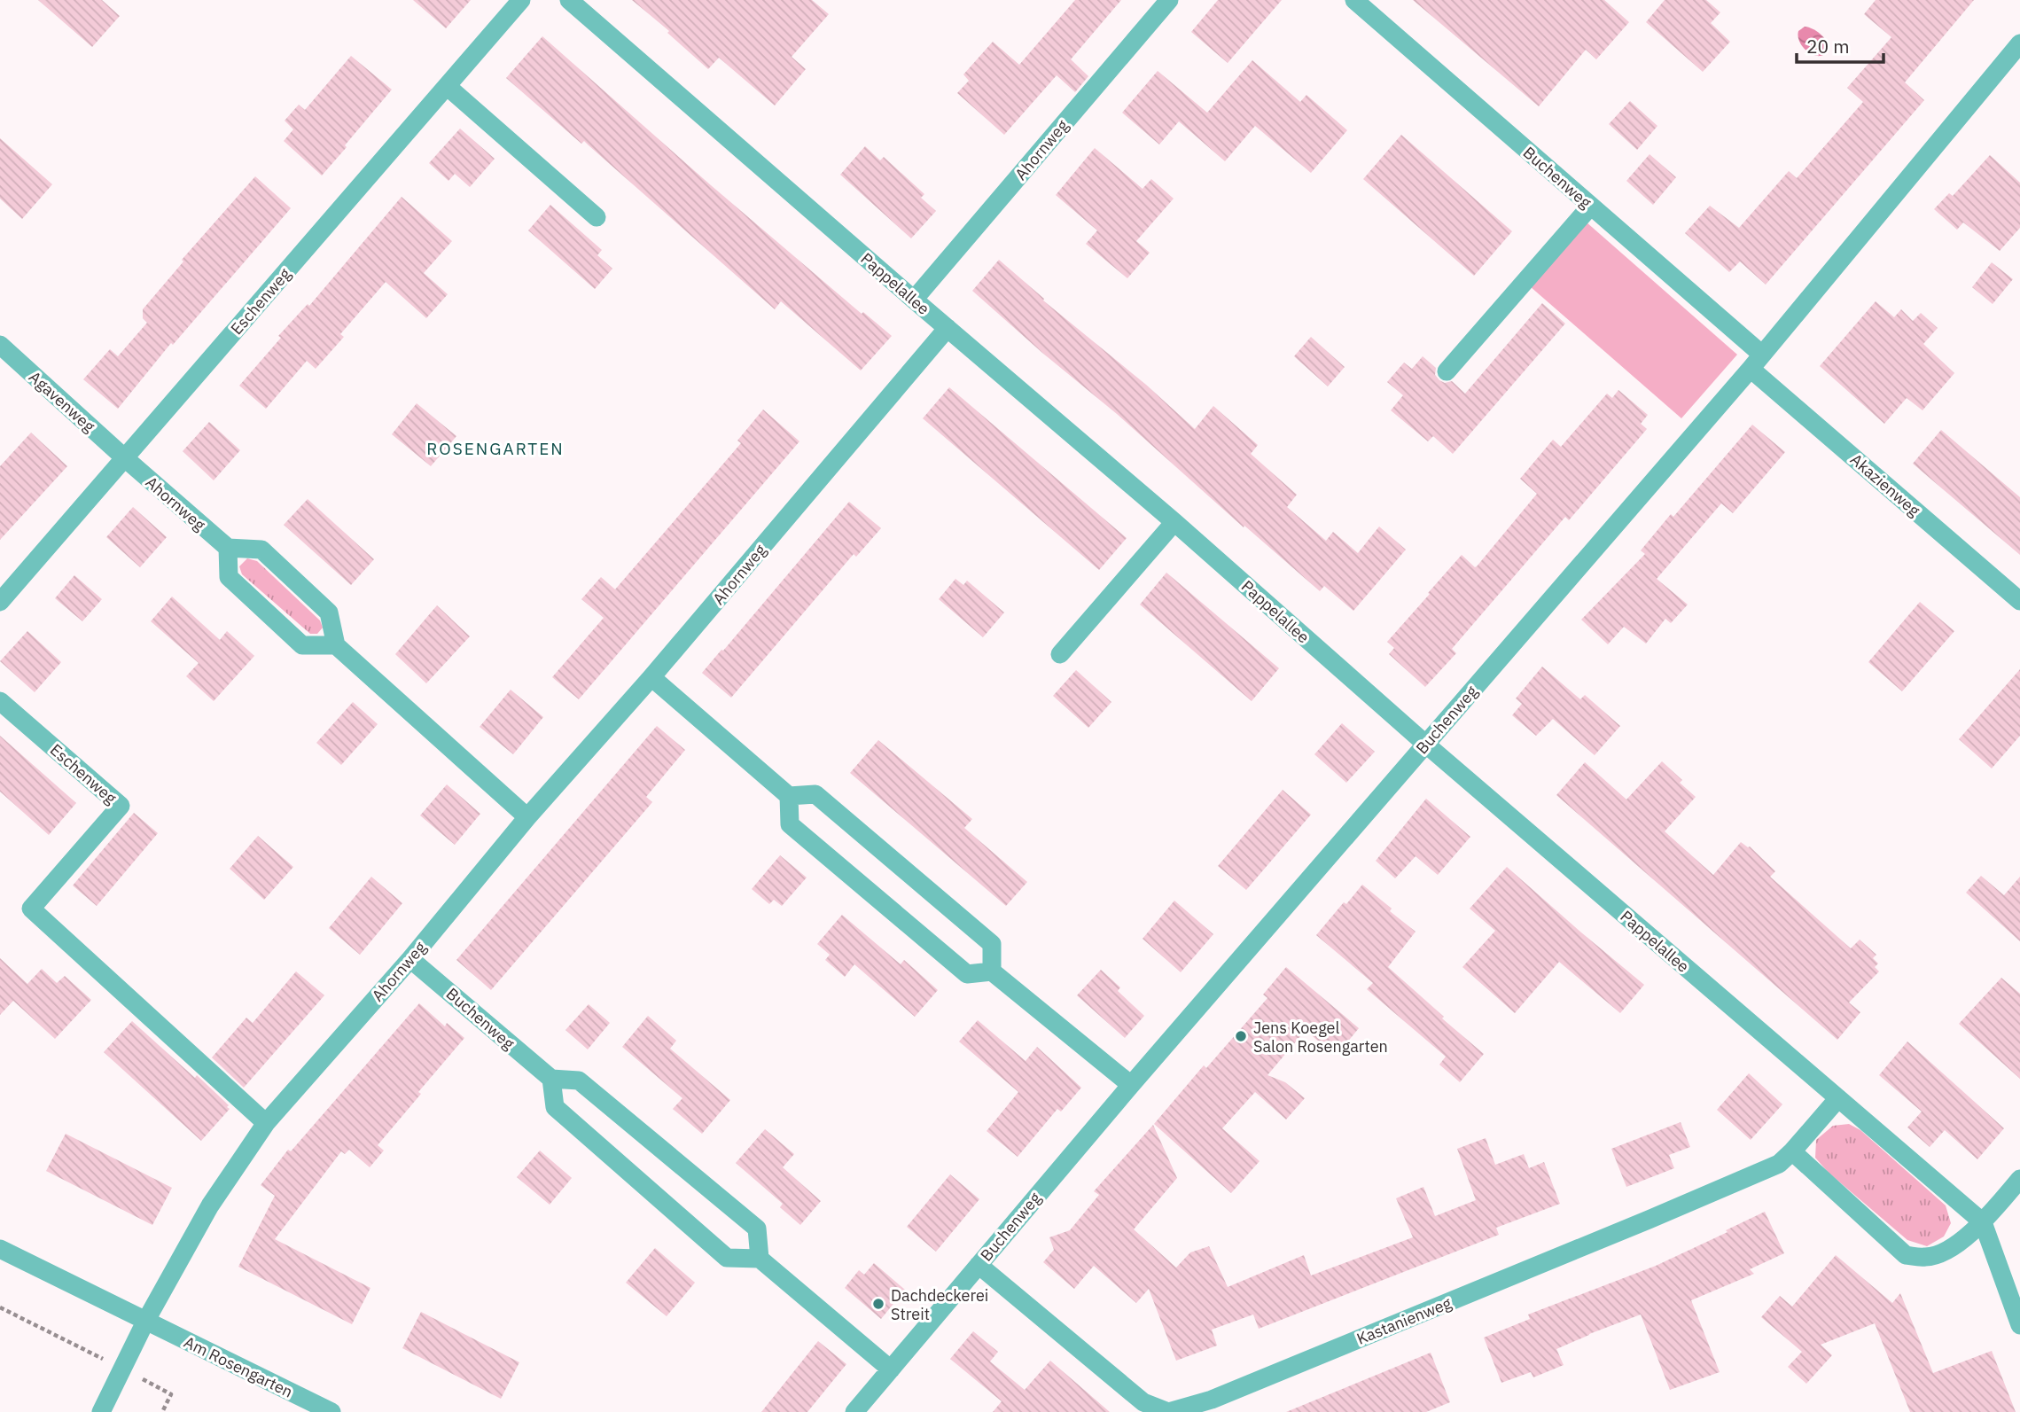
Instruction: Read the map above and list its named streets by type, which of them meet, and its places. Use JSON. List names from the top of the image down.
{
  "streets": {
    "street": [
      "Ahornweg",
      "Buchenweg",
      "Pappelallee",
      "Eschenweg",
      "Agavenweg",
      "Akazienweg",
      "Kastanienweg",
      "Am Rosengarten"
    ]
  },
  "crossings": [
    ["Ahornweg", "Buchenweg"],
    ["Ahornweg", "Pappelallee"],
    ["Ahornweg", "Eschenweg"],
    ["Ahornweg", "Agavenweg"],
    ["Ahornweg", "Am Rosengarten"],
    ["Buchenweg", "Pappelallee"],
    ["Buchenweg", "Akazienweg"],
    ["Buchenweg", "Kastanienweg"],
    ["Pappelallee", "Kastanienweg"],
    ["Eschenweg", "Agavenweg"]
  ],
  "districts": ["ROSENGARTEN"],
  "places": ["Jens Koegel Salon Rosengarten", "Dachdeckerei Streit"],
  "scale_bar": "20 m"
}
